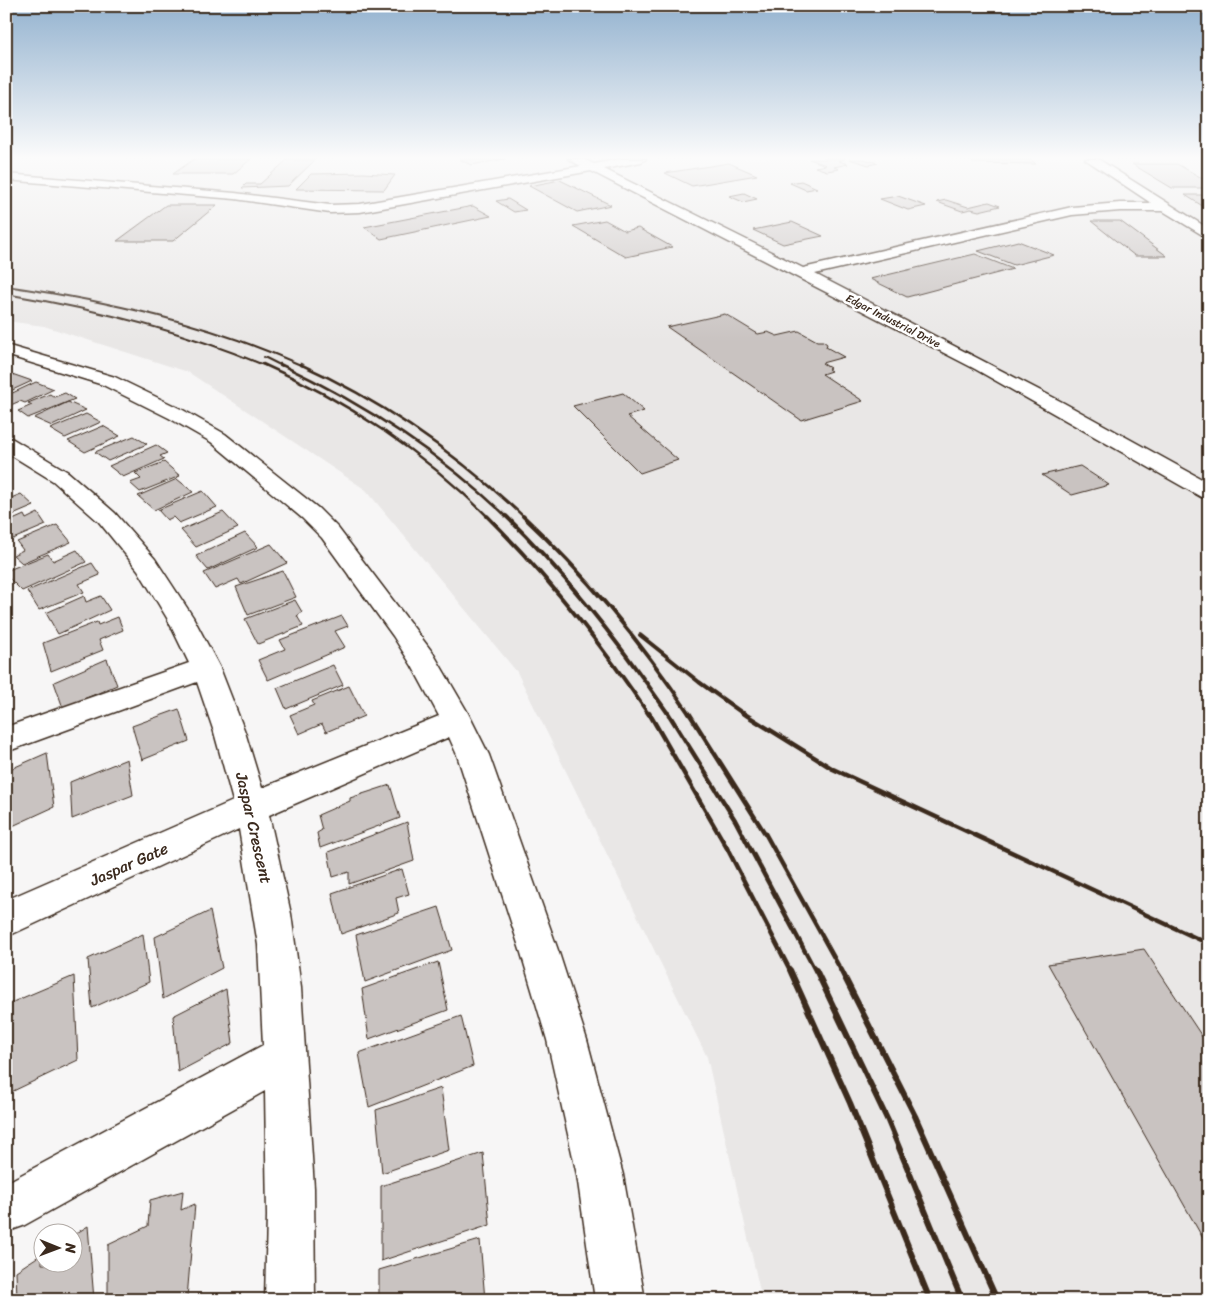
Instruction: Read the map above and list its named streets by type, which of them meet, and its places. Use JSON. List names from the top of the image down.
{
  "streets": {
    "street": ["Edgar Industrial Drive", "Jaspar Crescent", "Jaspar Gate"]
  },
  "crossings": [
    ["Jaspar Crescent", "Jaspar Gate"]
  ],
  "north": "right"
}
